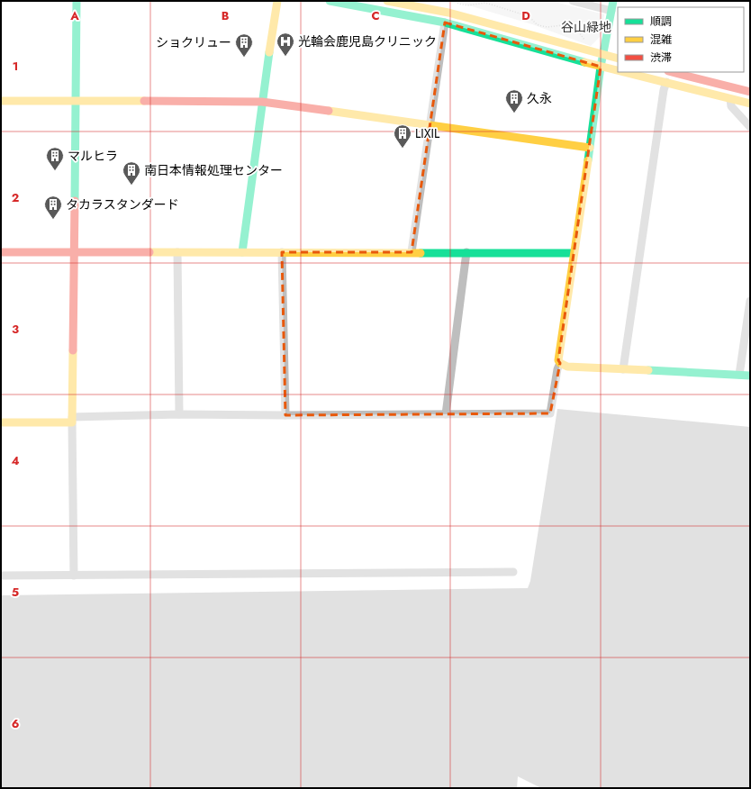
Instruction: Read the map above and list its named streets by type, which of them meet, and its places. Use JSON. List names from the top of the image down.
{
  "parks": ["谷山緑地"],
  "places": {
    "hospital": ["光輪会鹿児島クリニック"],
    "building": [
      "ショクリュー",
      "久永",
      "LIXIL",
      "マルヒラ",
      "南日本情報処理センター",
      "タカラスタンダード"
    ]
  },
  "legend": ["順調", "混雑", "渋滞"],
  "grid": {
    "columns": [
      "A",
      "B",
      "C",
      "D"
    ],
    "rows": [
      "1",
      "2",
      "3",
      "4",
      "5",
      "6"
    ]
  }
}
